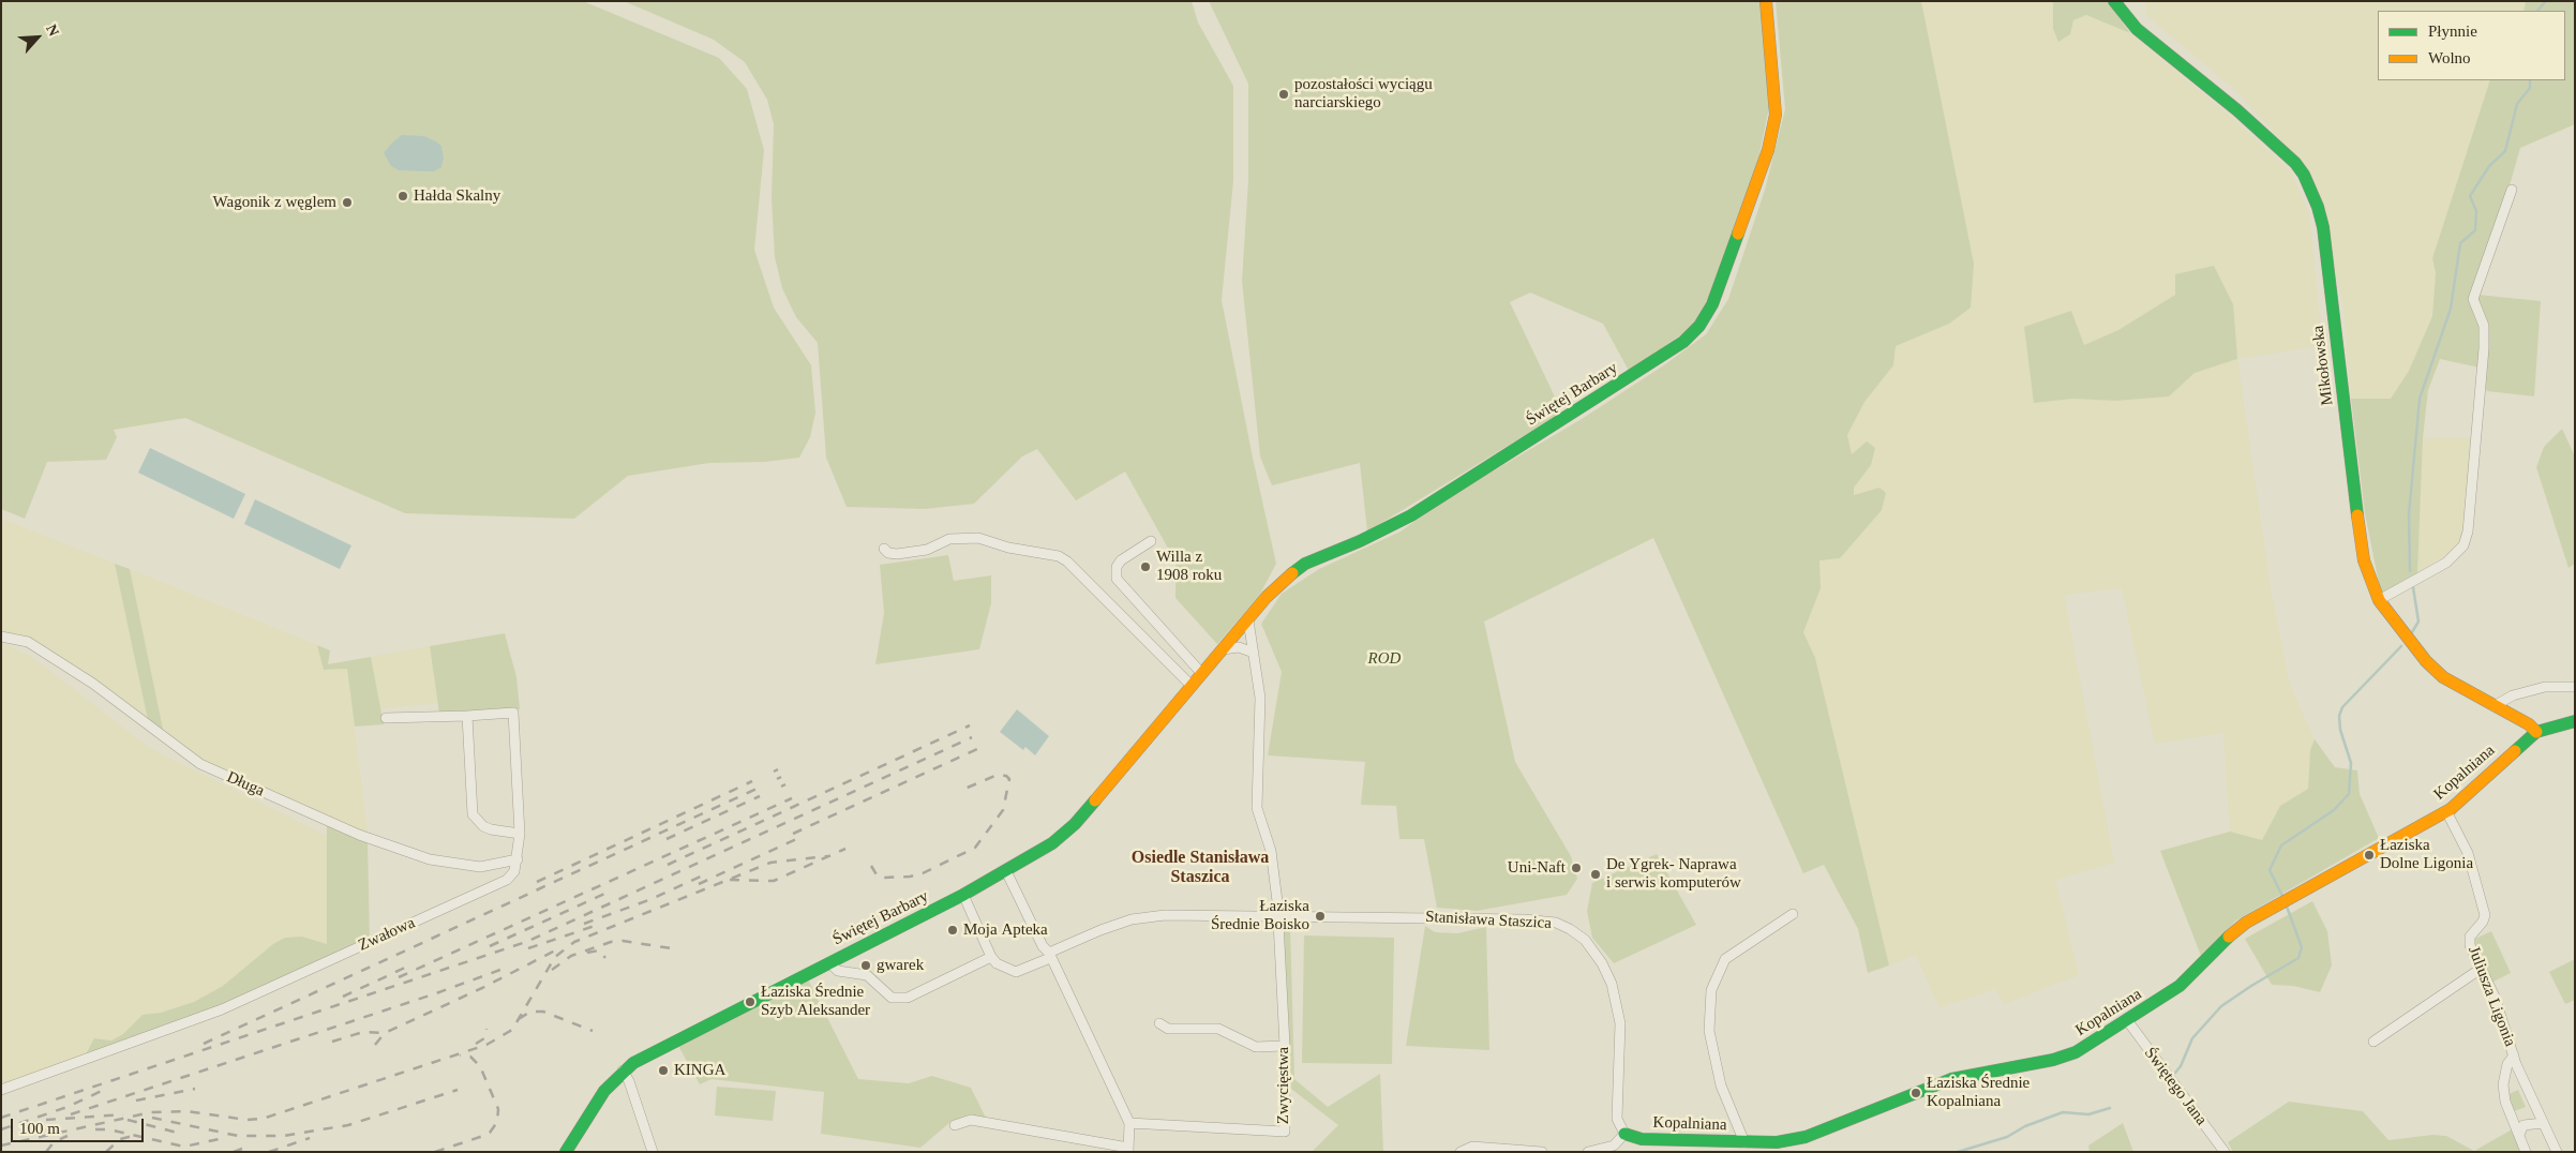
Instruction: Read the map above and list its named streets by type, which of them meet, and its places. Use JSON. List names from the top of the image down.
{
  "streets": {
    "street": [
      "Mikołowska",
      "Świętej Barbary",
      "Kopalniana",
      "Długa",
      "Stanisława Staszica",
      "Zwałowa",
      "Juliusza Ligonia",
      "Zwycięstwa",
      "Świętego Jana"
    ]
  },
  "crossings": [
    ["Mikołowska", "Kopalniana"],
    ["Kopalniana", "Stanisława Staszica"],
    ["Kopalniana", "Juliusza Ligonia"],
    ["Kopalniana", "Świętego Jana"],
    ["Długa", "Zwałowa"],
    ["Stanisława Staszica", "Zwycięstwa"]
  ],
  "districts": ["Osiedle Stanisława Staszica"],
  "parks": ["ROD"],
  "places": [
    "pozostałości wyciągu narciarskiego",
    "Hałda Skalny",
    "Wagonik z węglem",
    "Willa z 1908 roku",
    "Łaziska Dolne Ligonia",
    "Uni-Naft",
    "De Ygrek- Naprawa i serwis komputerów",
    "Łaziska Średnie Boisko",
    "Moja Apteka",
    "gwarek",
    "Łaziska Średnie Szyb Aleksander",
    "KINGA",
    "Łaziska Średnie Kopalniana"
  ],
  "legend": ["Płynnie", "Wolno"],
  "scale_bar": "100 m",
  "north": "top right"
}
